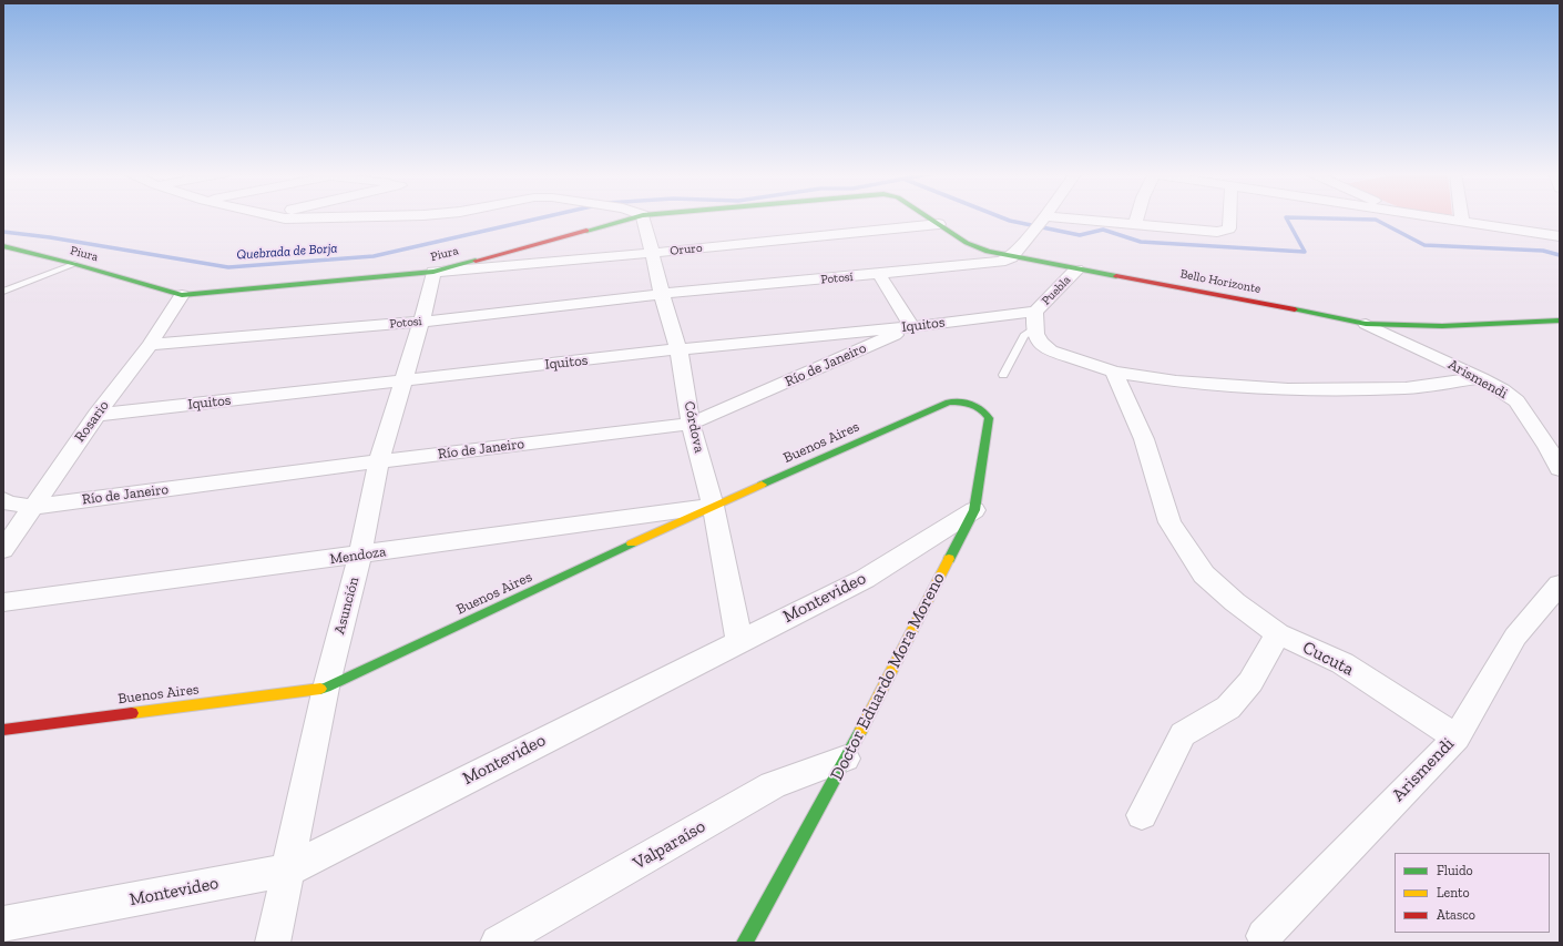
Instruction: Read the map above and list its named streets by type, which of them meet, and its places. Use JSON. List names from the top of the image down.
{
  "streets": {
    "street": [
      "Oruro",
      "Piura",
      "Potosí",
      "Bello Horizonte",
      "Puebla",
      "Potosi",
      "Iquitos",
      "Río de Janeiro",
      "Arismendi",
      "Rosario",
      "Córdova",
      "Buenos Aires",
      "Mendoza",
      "Montevideo",
      "Asunción",
      "Cucuta",
      "Doctor Eduardo Mora Moreno",
      "Valparaíso"
    ]
  },
  "crossings": [
    ["Oruro", "Piura"],
    ["Oruro", "Bello Horizonte"],
    ["Oruro", "Córdova"],
    ["Oruro", "Asunción"],
    ["Piura", "Rosario"],
    ["Piura", "Asunción"],
    ["Potosí", "Bello Horizonte"],
    ["Potosí", "Potosi"],
    ["Potosí", "Córdova"],
    ["Bello Horizonte", "Puebla"],
    ["Bello Horizonte", "Arismendi"],
    ["Puebla", "Iquitos"],
    ["Potosi", "Rosario"],
    ["Potosi", "Córdova"],
    ["Potosi", "Asunción"],
    ["Iquitos", "Río de Janeiro"],
    ["Iquitos", "Rosario"],
    ["Iquitos", "Córdova"],
    ["Iquitos", "Asunción"],
    ["Río de Janeiro", "Rosario"],
    ["Río de Janeiro", "Córdova"],
    ["Río de Janeiro", "Asunción"],
    ["Arismendi", "Cucuta"],
    ["Córdova", "Buenos Aires"],
    ["Córdova", "Mendoza"],
    ["Córdova", "Montevideo"],
    ["Buenos Aires", "Mendoza"],
    ["Buenos Aires", "Asunción"],
    ["Buenos Aires", "Doctor Eduardo Mora Moreno"],
    ["Mendoza", "Asunción"],
    ["Montevideo", "Asunción"],
    ["Montevideo", "Doctor Eduardo Mora Moreno"],
    ["Doctor Eduardo Mora Moreno", "Valparaíso"]
  ],
  "water": ["Quebrada de Borja"],
  "legend": ["Fluido", "Lento", "Atasco"]
}
